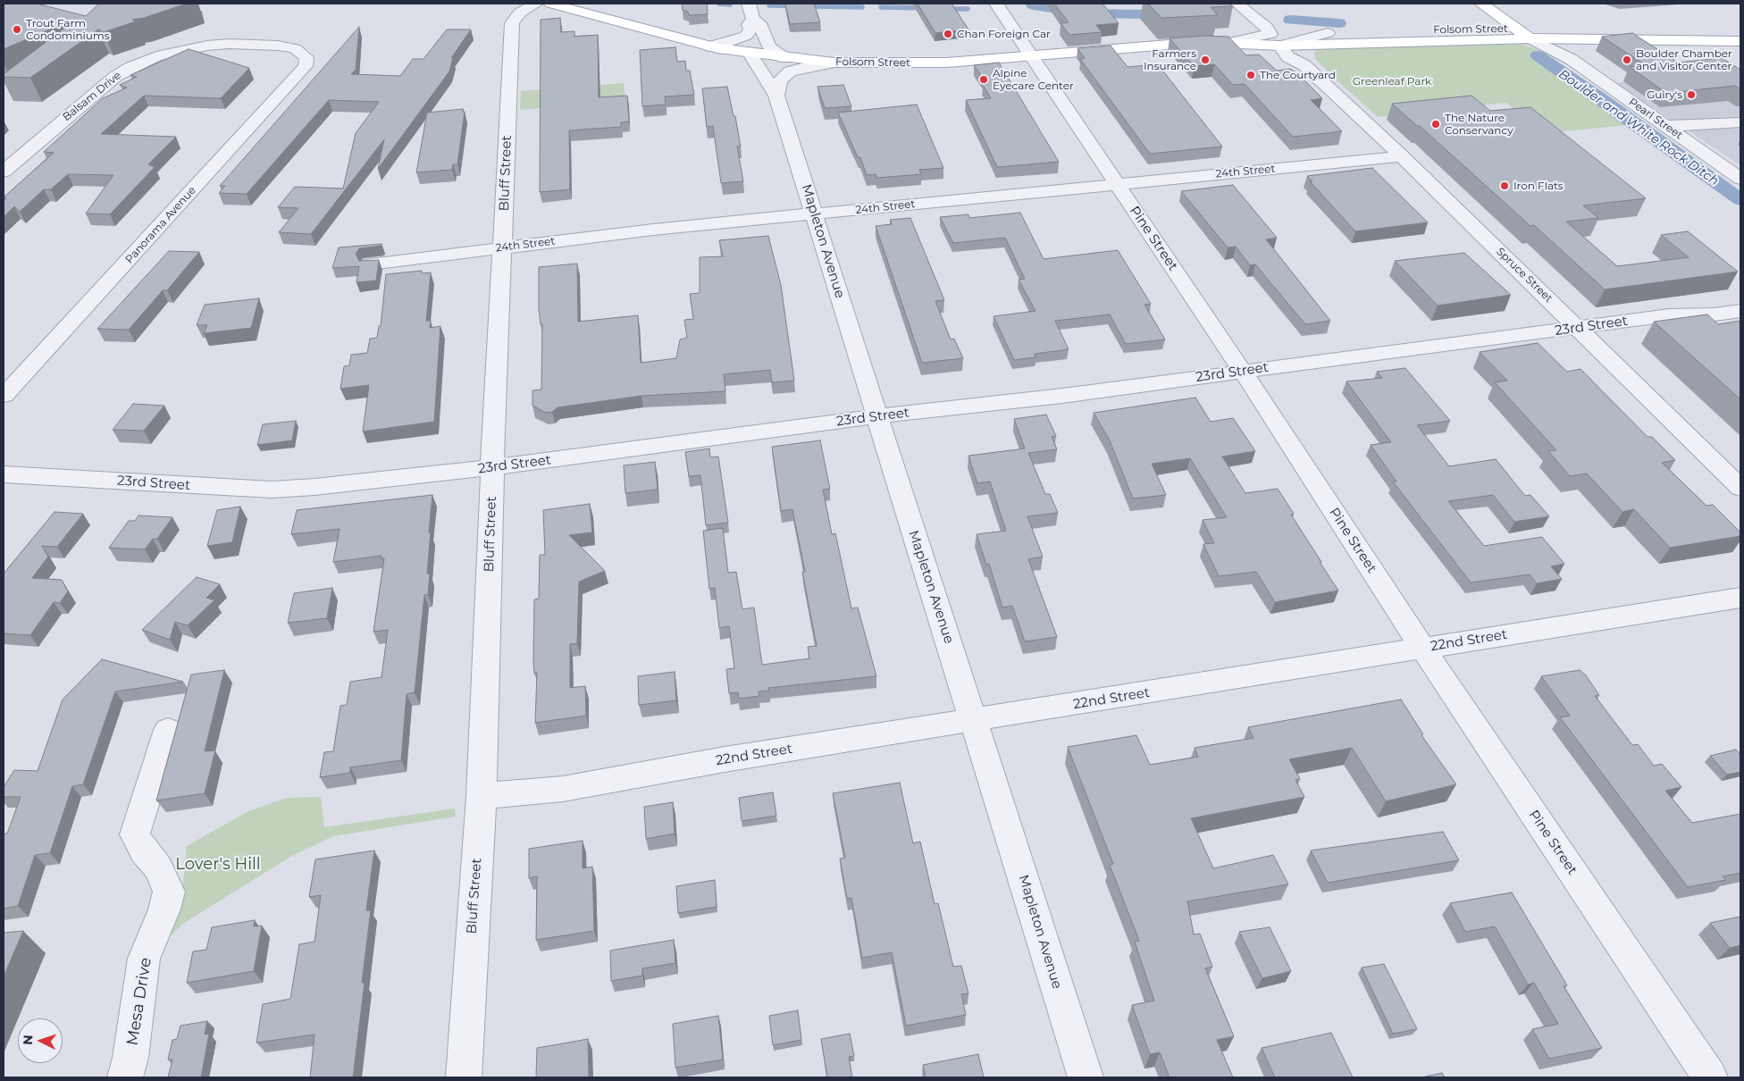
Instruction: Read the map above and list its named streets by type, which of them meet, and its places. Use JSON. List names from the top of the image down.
{
  "streets": {
    "main road": ["Folsom Street", "Pearl Street"],
    "street": [
      "Balsam Drive",
      "24th Street",
      "Bluff Street",
      "Panorama Avenue",
      "Pine Street",
      "Mapleton Avenue",
      "Spruce Street",
      "23rd Street",
      "22nd Street",
      "Mesa Drive"
    ]
  },
  "crossings": [
    ["Folsom Street", "Pearl Street"],
    ["Folsom Street", "Pine Street"],
    ["Folsom Street", "Mapleton Avenue"],
    ["Folsom Street", "Spruce Street"],
    ["Balsam Drive", "Panorama Avenue"],
    ["24th Street", "Bluff Street"],
    ["24th Street", "Pine Street"],
    ["24th Street", "Mapleton Avenue"],
    ["24th Street", "Spruce Street"],
    ["Bluff Street", "23rd Street"],
    ["Bluff Street", "22nd Street"],
    ["Pine Street", "23rd Street"],
    ["Pine Street", "22nd Street"],
    ["Mapleton Avenue", "23rd Street"],
    ["Mapleton Avenue", "22nd Street"],
    ["Spruce Street", "23rd Street"]
  ],
  "water": ["Boulder and White Rock Ditch"],
  "parks": ["Greenleaf Park", "Lover's Hill"],
  "places": [
    "Trout Farm Condominiums",
    "Chan Foreign Car",
    "Farmers Insurance",
    "Boulder Chamber and Visitor Center",
    "The Courtyard",
    "Alpine Eyecare Center",
    "Guiry's",
    "The Nature Conservancy",
    "Iron Flats"
  ],
  "north": "left"
}
